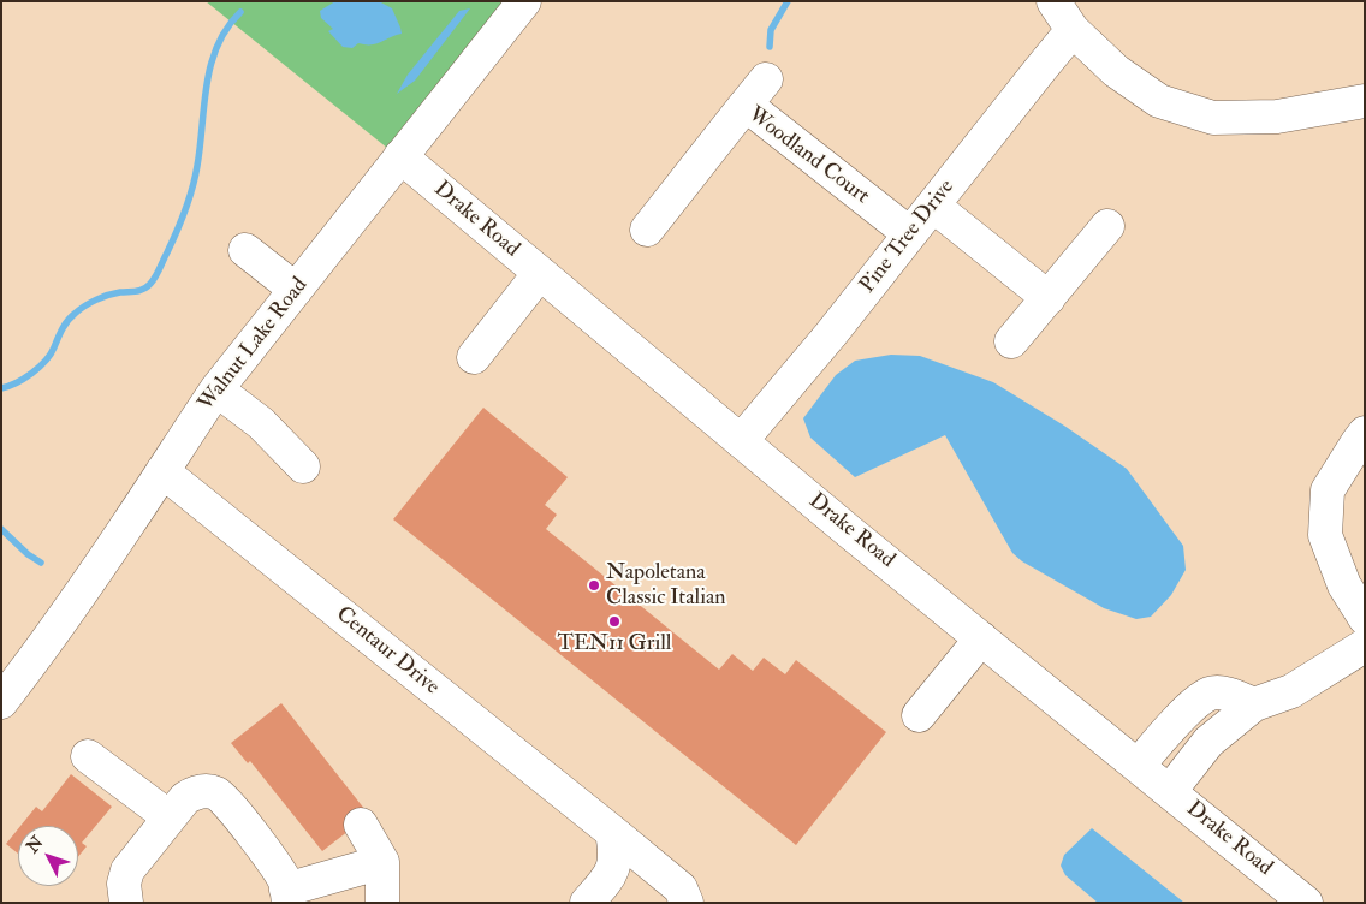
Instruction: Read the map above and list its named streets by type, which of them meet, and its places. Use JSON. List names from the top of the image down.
{
  "streets": {
    "street": [
      "Woodland Court",
      "Drake Road",
      "Pine Tree Drive",
      "Walnut Lake Road",
      "Centaur Drive"
    ]
  },
  "crossings": [
    ["Woodland Court", "Pine Tree Drive"],
    ["Drake Road", "Pine Tree Drive"],
    ["Drake Road", "Walnut Lake Road"],
    ["Walnut Lake Road", "Centaur Drive"]
  ],
  "places": ["Napoletana Classic Italian", "TEN11 Grill"],
  "north": "top left"
}
